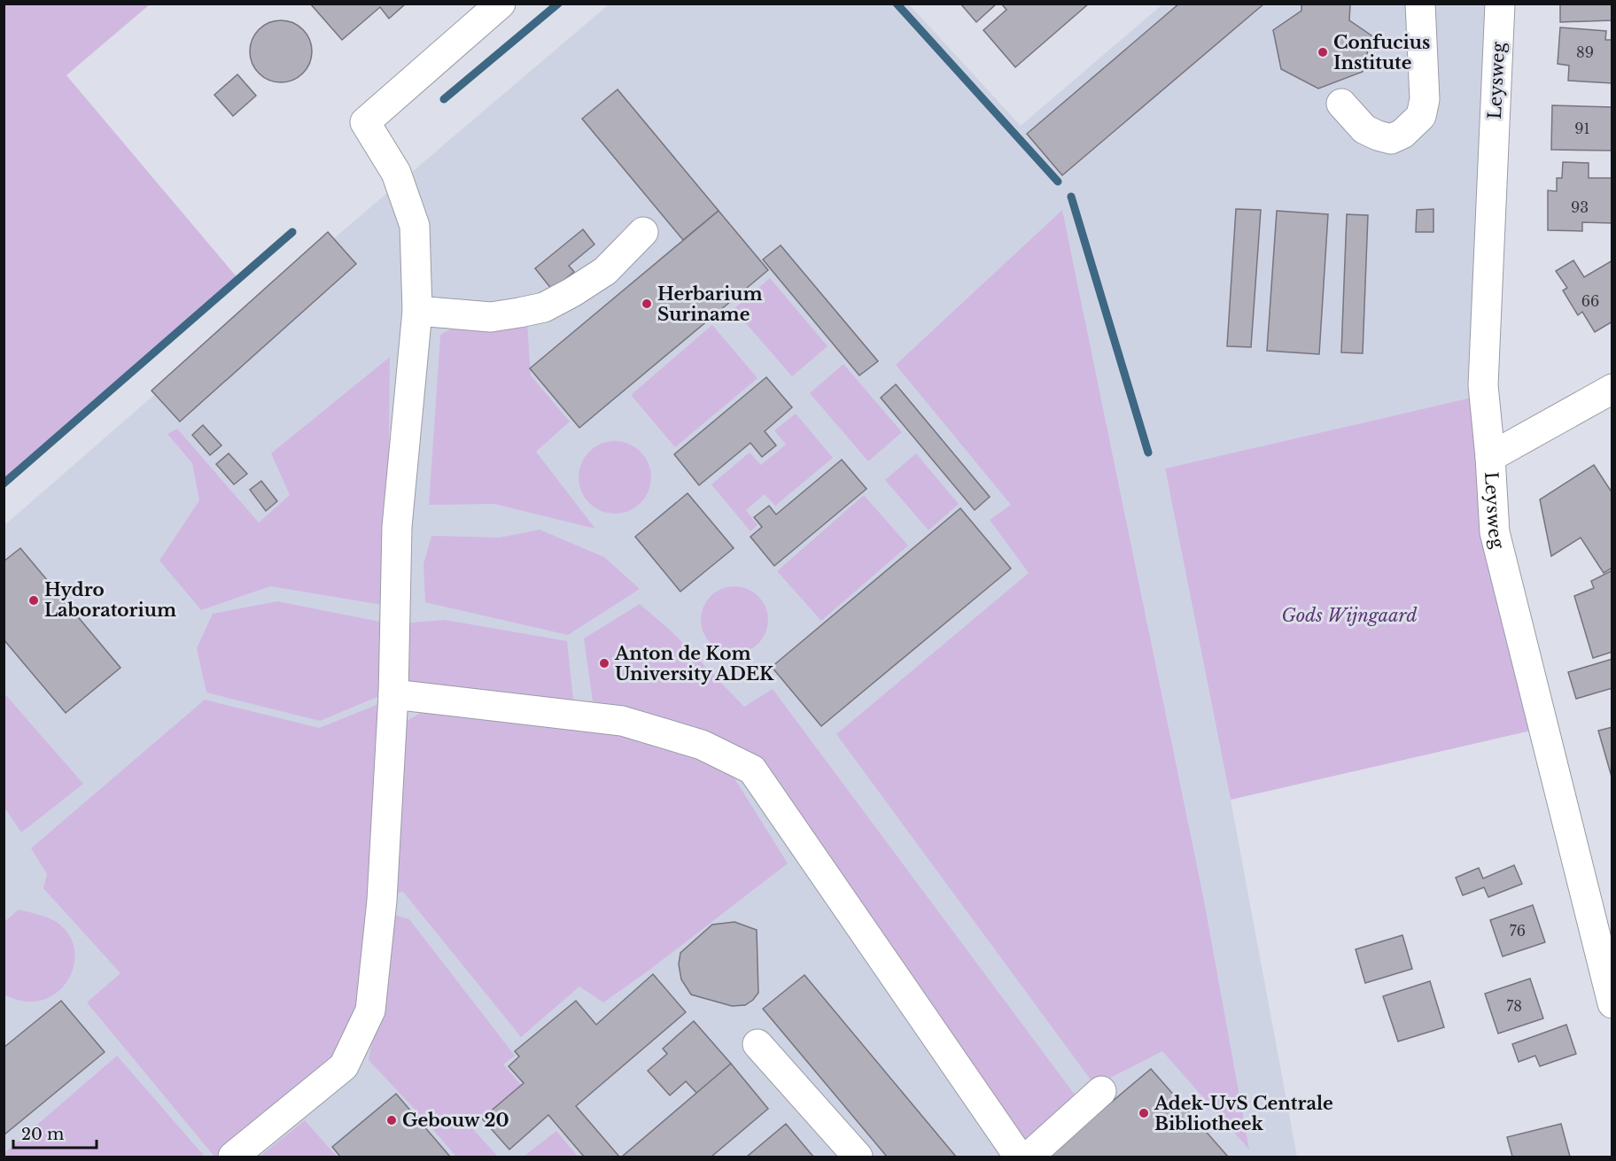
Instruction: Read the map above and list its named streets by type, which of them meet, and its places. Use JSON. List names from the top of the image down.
{
  "streets": {
    "street": ["Leysweg"]
  },
  "parks": ["Gods Wijngaard"],
  "places": [
    "Confucius Institute",
    "Herbarium Suriname",
    "Hydro Laboratorium",
    "Anton de Kom University ADEK",
    "Adek-UvS Centrale Bibliotheek",
    "Gebouw 20"
  ],
  "house_numbers": [
    "89",
    "91",
    "93",
    "66",
    "76",
    "78"
  ],
  "scale_bar": "20 m"
}
